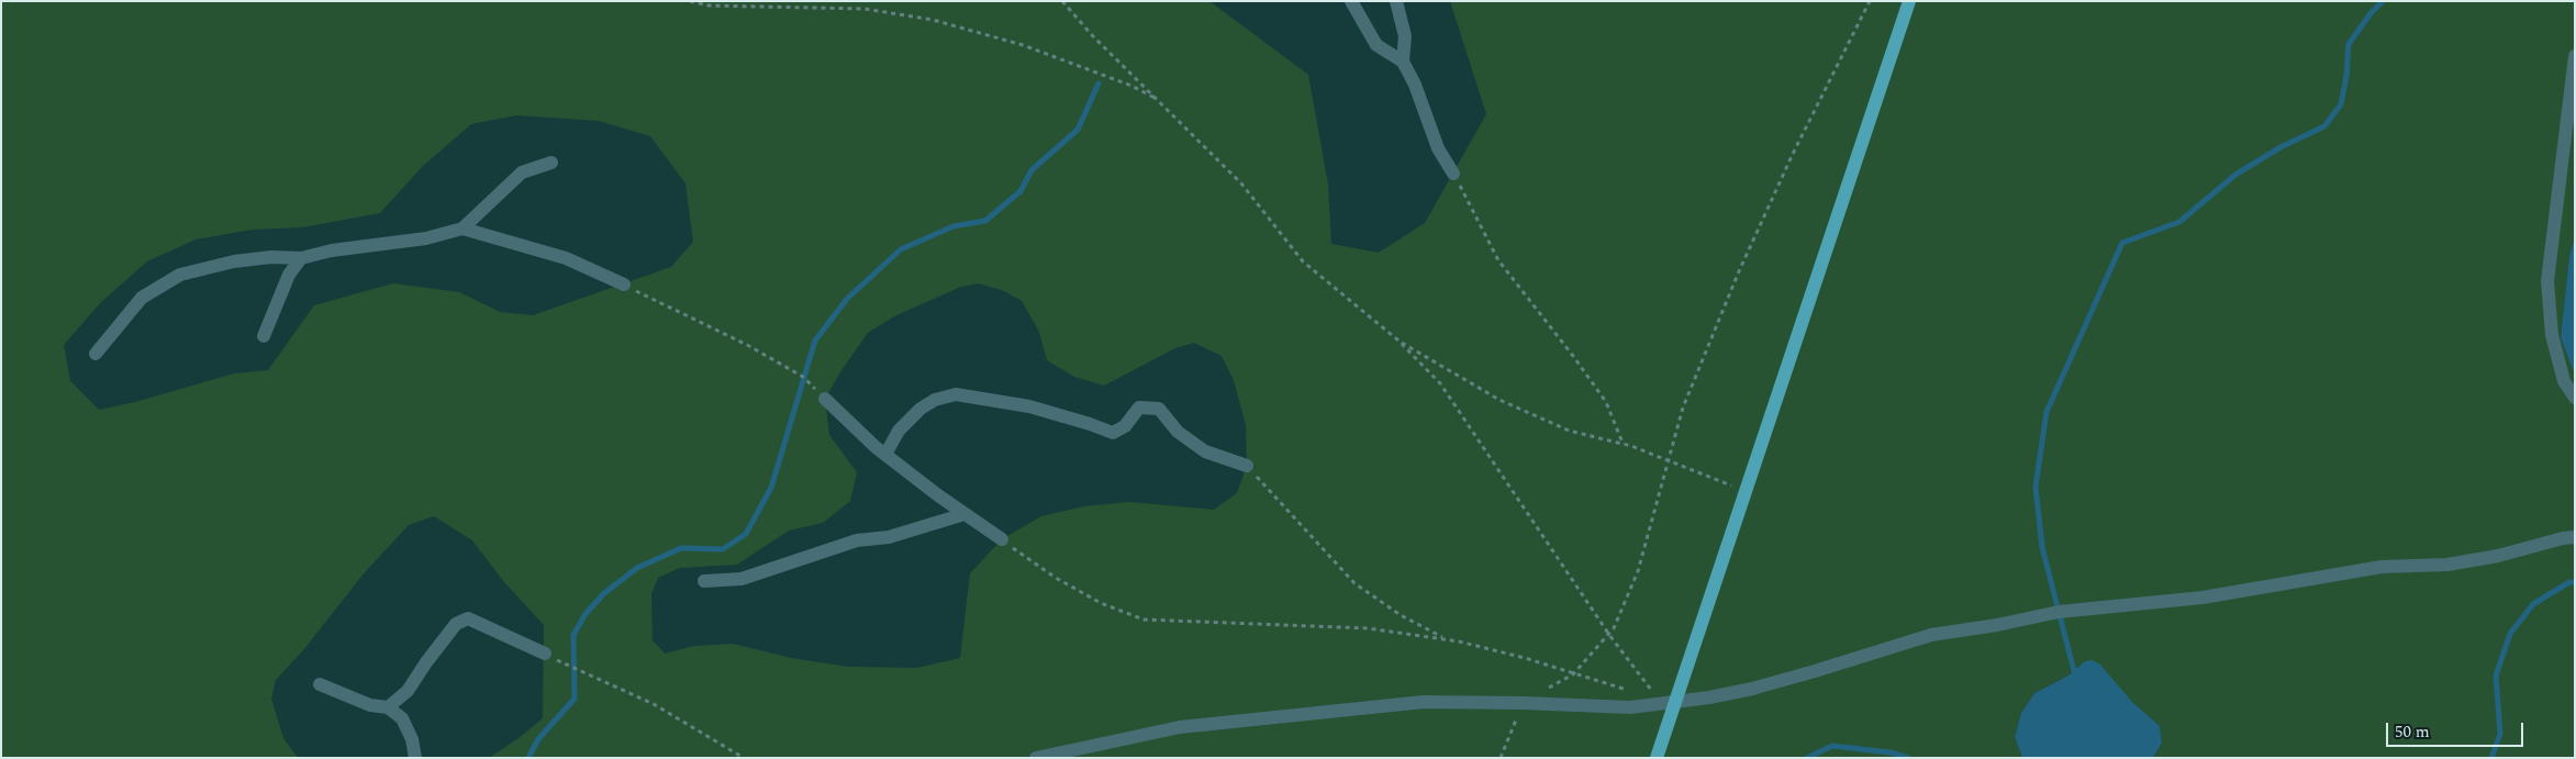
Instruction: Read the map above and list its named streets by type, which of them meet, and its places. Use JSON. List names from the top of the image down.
{
  "scale_bar": "50 m"
}
